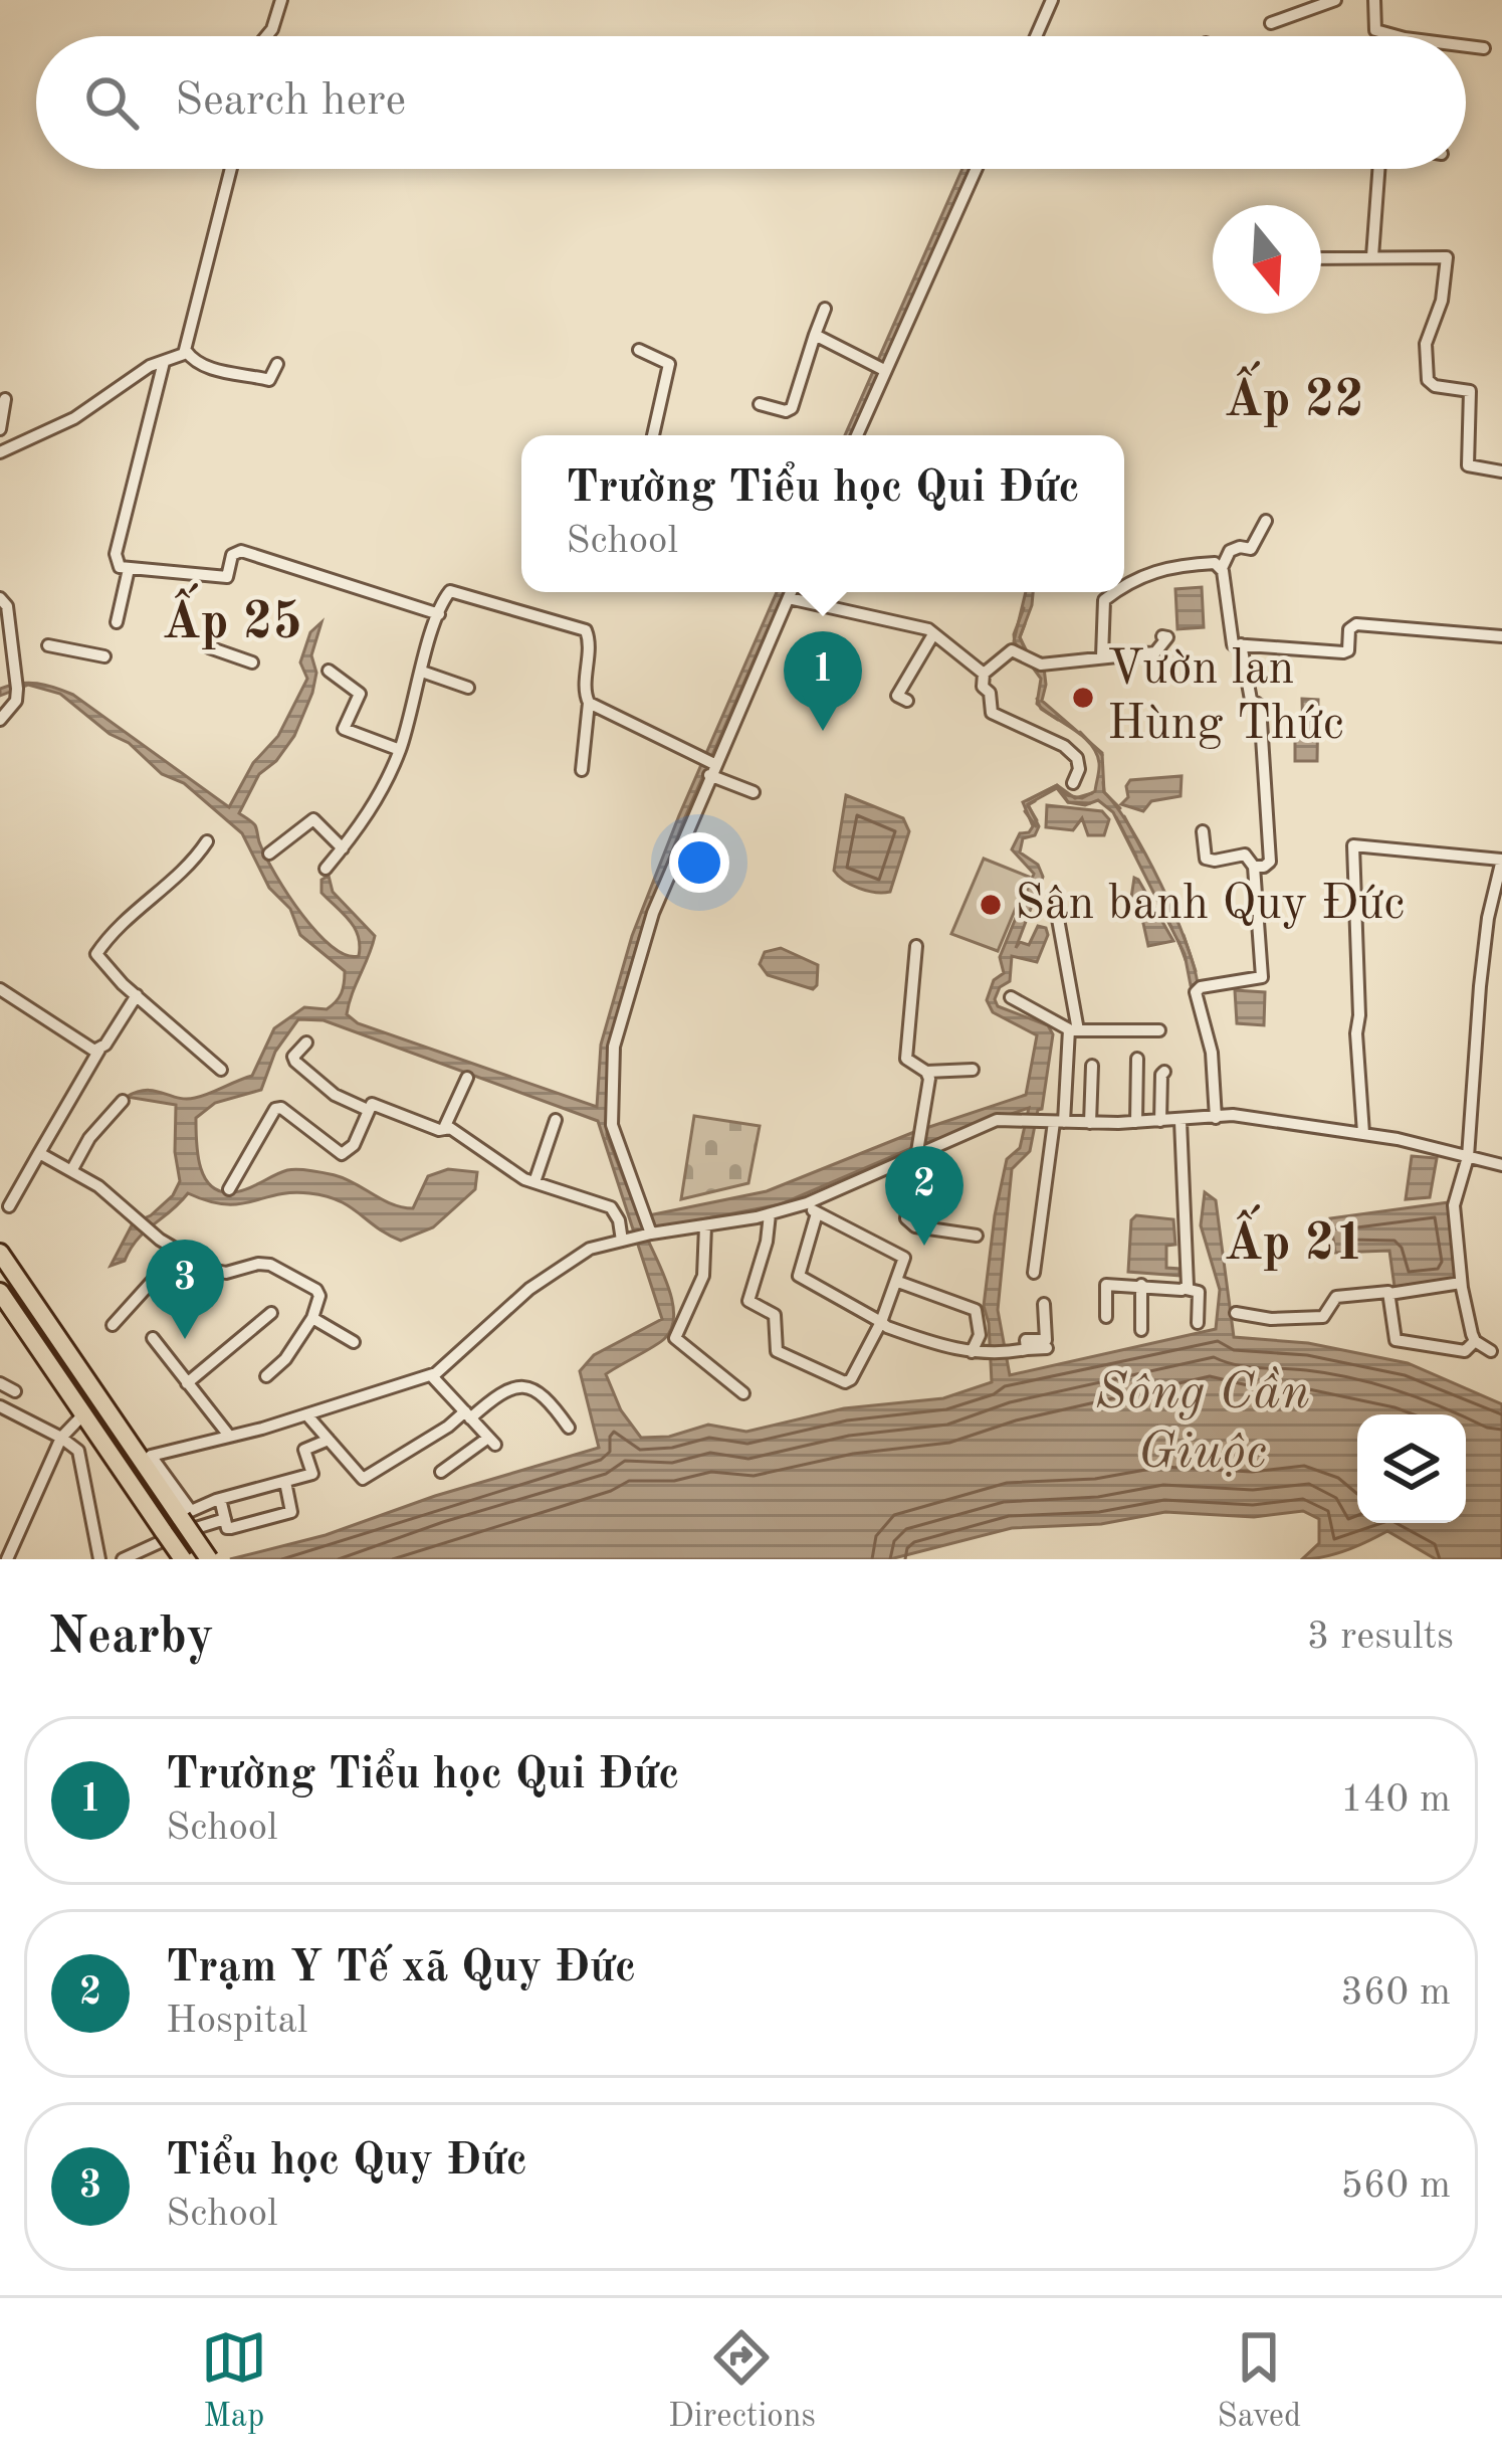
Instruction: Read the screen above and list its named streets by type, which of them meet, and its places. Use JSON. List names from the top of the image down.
{
  "districts": ["Ấp 22", "Ấp 25", "Ấp 21"],
  "water": ["Sông Cần Giuộc"],
  "places": ["Vườn lan Hùng Thức", "Sân banh Quy Đức"],
  "north": "bottom",
  "page": {
    "search": "Search here",
    "popup": ["Trường Tiểu học Qui Đức", "School"],
    "pins": ["1", "2", "3"],
    "heading": ["Nearby", "3 results"],
    "list": [
      {
        "mark": "1",
        "name": "Trường Tiểu học Qui Đức",
        "note": "School",
        "value": "140 m"
      },
      {
        "mark": "2",
        "name": "Trạm Y Tế xã Quy Đức",
        "note": "Hospital",
        "value": "360 m"
      },
      {
        "mark": "3",
        "name": "Tiểu học Quy Đức",
        "note": "School",
        "value": "560 m"
      }
    ],
    "nav": ["Map", "Directions", "Saved"]
  }
}
